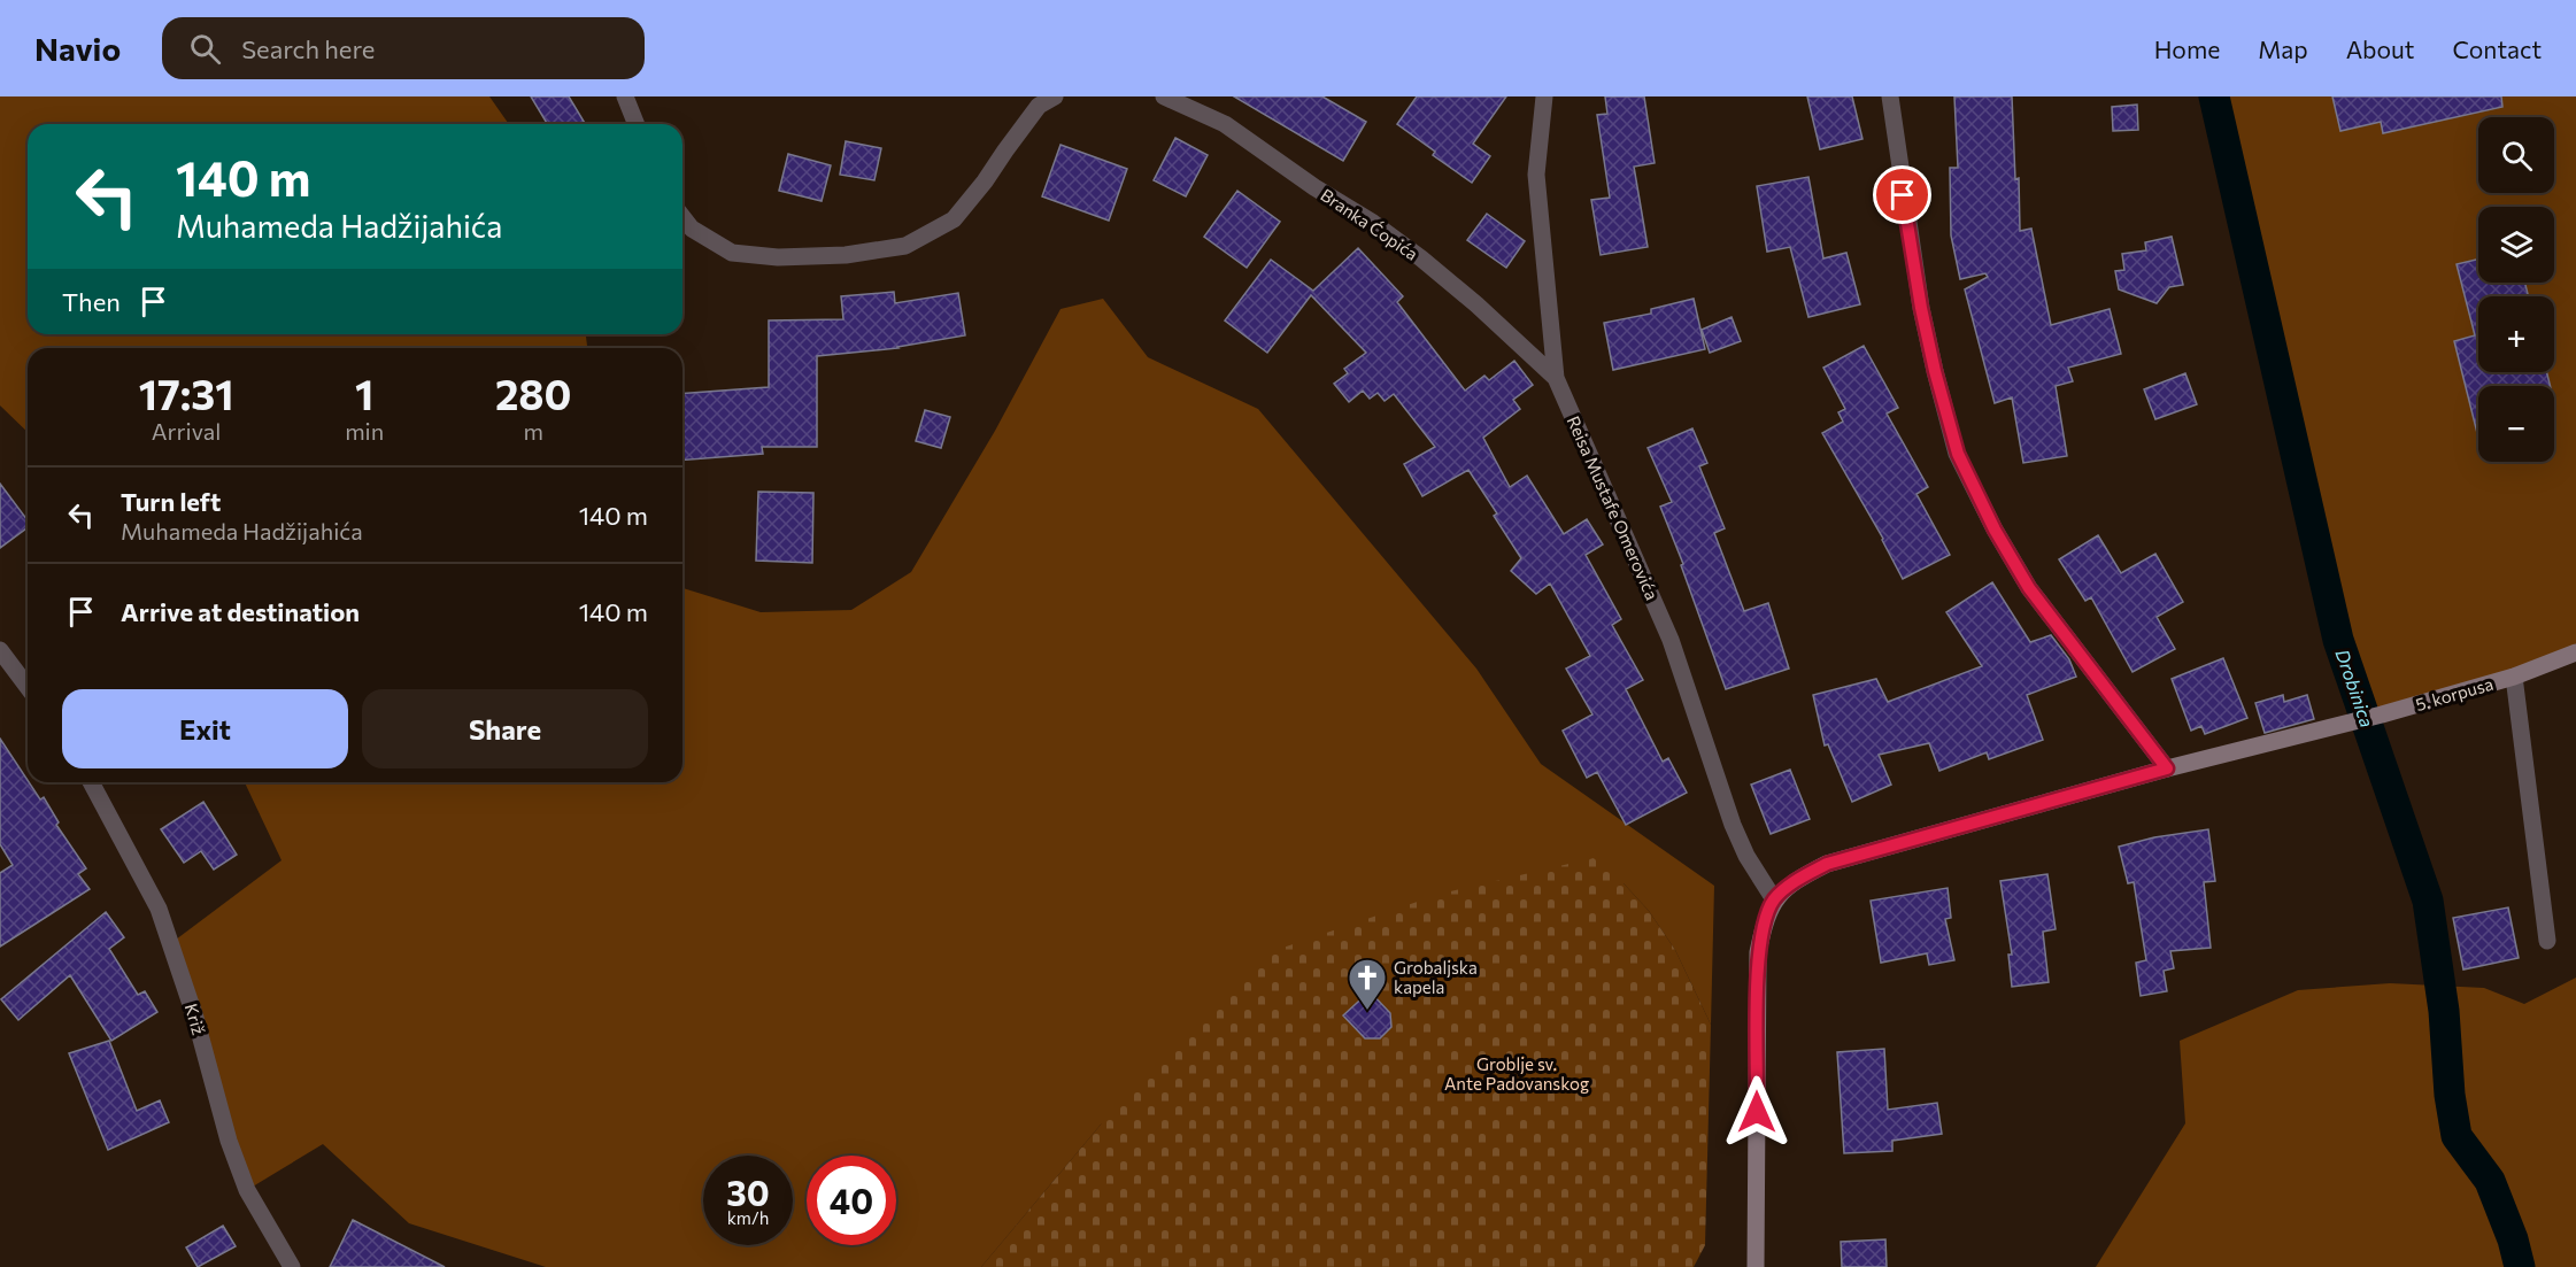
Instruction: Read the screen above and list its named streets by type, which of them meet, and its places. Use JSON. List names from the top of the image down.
{
  "streets": {
    "street": [
      "Branka Ćopića",
      "Reisa Mustafe Omerovića",
      "5. korpusa",
      "Križ"
    ]
  },
  "crossings": [
    ["Branka Ćopića", "Reisa Mustafe Omerovića"],
    ["Reisa Mustafe Omerovića", "5. korpusa"]
  ],
  "water": ["Drobinica"],
  "parks": ["Groblje sv. Ante Padovanskog"],
  "places": {
    "church": ["Grobaljska kapela"]
  },
  "page": {
    "header": "Navio",
    "search": "Search here",
    "nav": [
      "Home",
      "Map",
      "About",
      "Contact"
    ],
    "map_buttons": ["+", "−"],
    "turn": ["140 m", "Muhameda Hadžijahića"],
    "then": "Then",
    "eta": [
      "17:31",
      "Arrival",
      "1",
      "min",
      "280",
      "m"
    ],
    "list": [
      {
        "name": "Turn left",
        "note": "Muhameda Hadžijahića",
        "value": "140 m"
      },
      {
        "name": "Arrive at destination",
        "value": "140 m"
      }
    ],
    "buttons": ["Exit", "Share"],
    "speed": "30 km/h",
    "limit": "40"
  }
}
